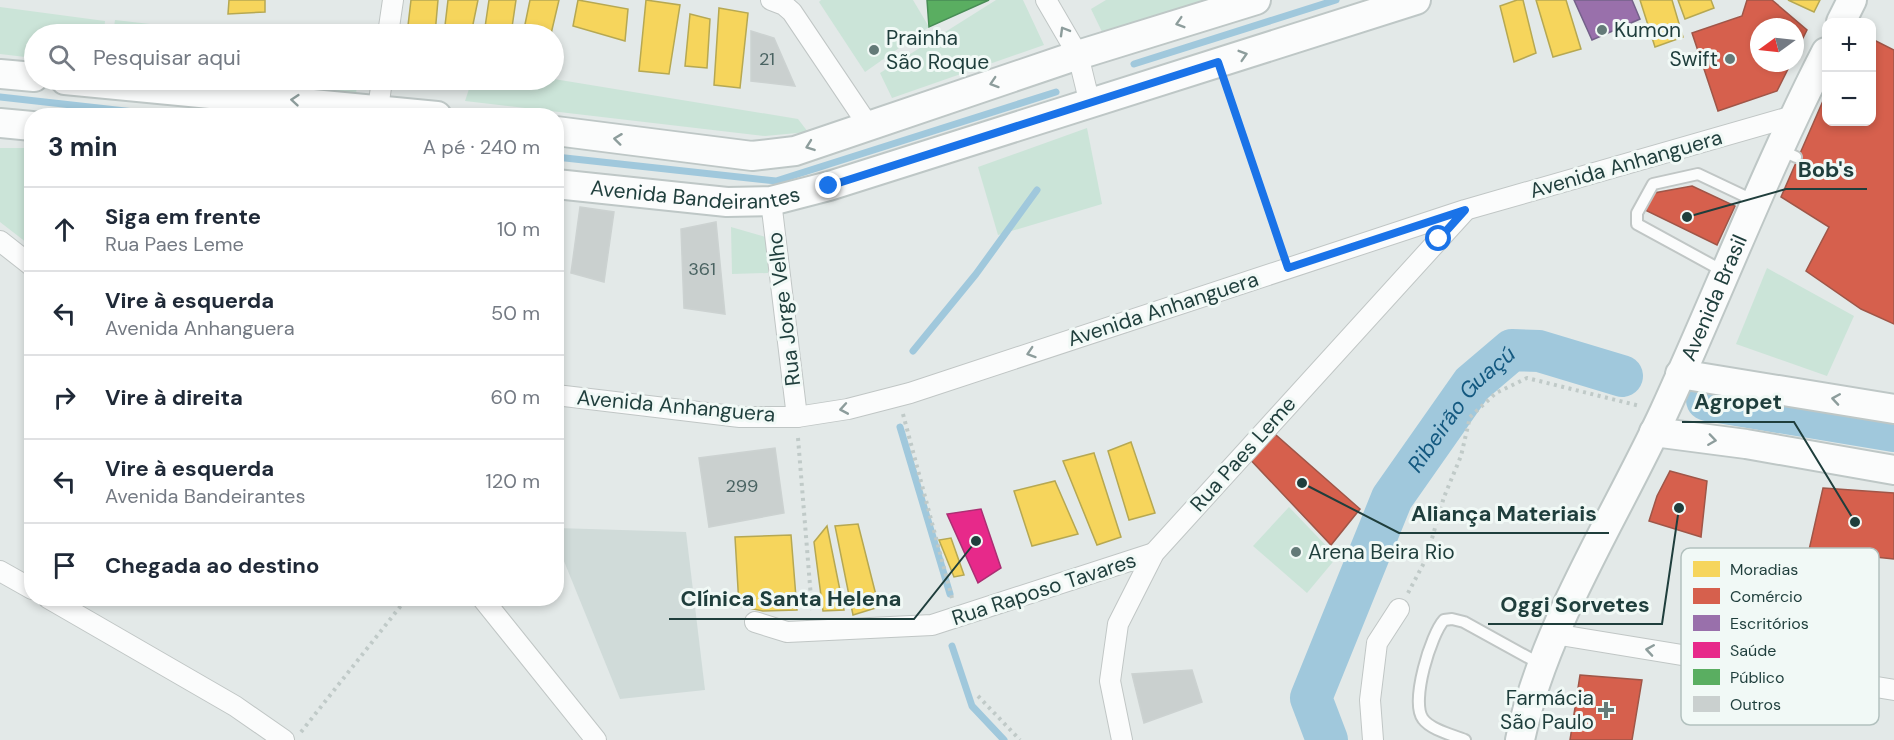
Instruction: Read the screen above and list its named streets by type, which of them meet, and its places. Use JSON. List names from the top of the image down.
{
  "streets": {
    "street": [
      "Avenida Anhanguera",
      "Avenida Bandeirantes",
      "Avenida Brasil",
      "Rua Jorge Velho",
      "Rua Paes Leme",
      "Rua Raposo Tavares"
    ]
  },
  "crossings": [
    ["Avenida Anhanguera", "Avenida Brasil"],
    ["Avenida Anhanguera", "Rua Jorge Velho"],
    ["Avenida Anhanguera", "Rua Paes Leme"],
    ["Avenida Bandeirantes", "Rua Jorge Velho"],
    ["Rua Paes Leme", "Rua Raposo Tavares"]
  ],
  "one_way": ["Avenida Anhanguera"],
  "water": ["Ribeirão Guaçú"],
  "places": {
    "other": [
      "Kumon",
      "Prainha São Roque",
      "Swift",
      "Bob's",
      "Aliança Materiais",
      "Oggi Sorvetes",
      "Agropet",
      "Clínica Santa Helena",
      "Arena Beira Rio"
    ],
    "health": ["Farmácia São Paulo"]
  },
  "house_numbers": ["21", "361", "299"],
  "legend": [
    "Moradias",
    "Comércio",
    "Escritórios",
    "Saúde",
    "Público",
    "Outros"
  ],
  "north": "left",
  "page": {
    "map_buttons": ["+", "−"],
    "search": "Pesquisar aqui",
    "heading": ["3 min", "A pé · 240 m"],
    "list": [
      ["Siga em frente", "Rua Paes Leme", "10 m"],
      ["Vire à esquerda", "Avenida Anhanguera", "50 m"],
      ["Vire à direita", "60 m"],
      ["Vire à esquerda", "Avenida Bandeirantes", "120 m"],
      "Chegada ao destino"
    ]
  }
}
